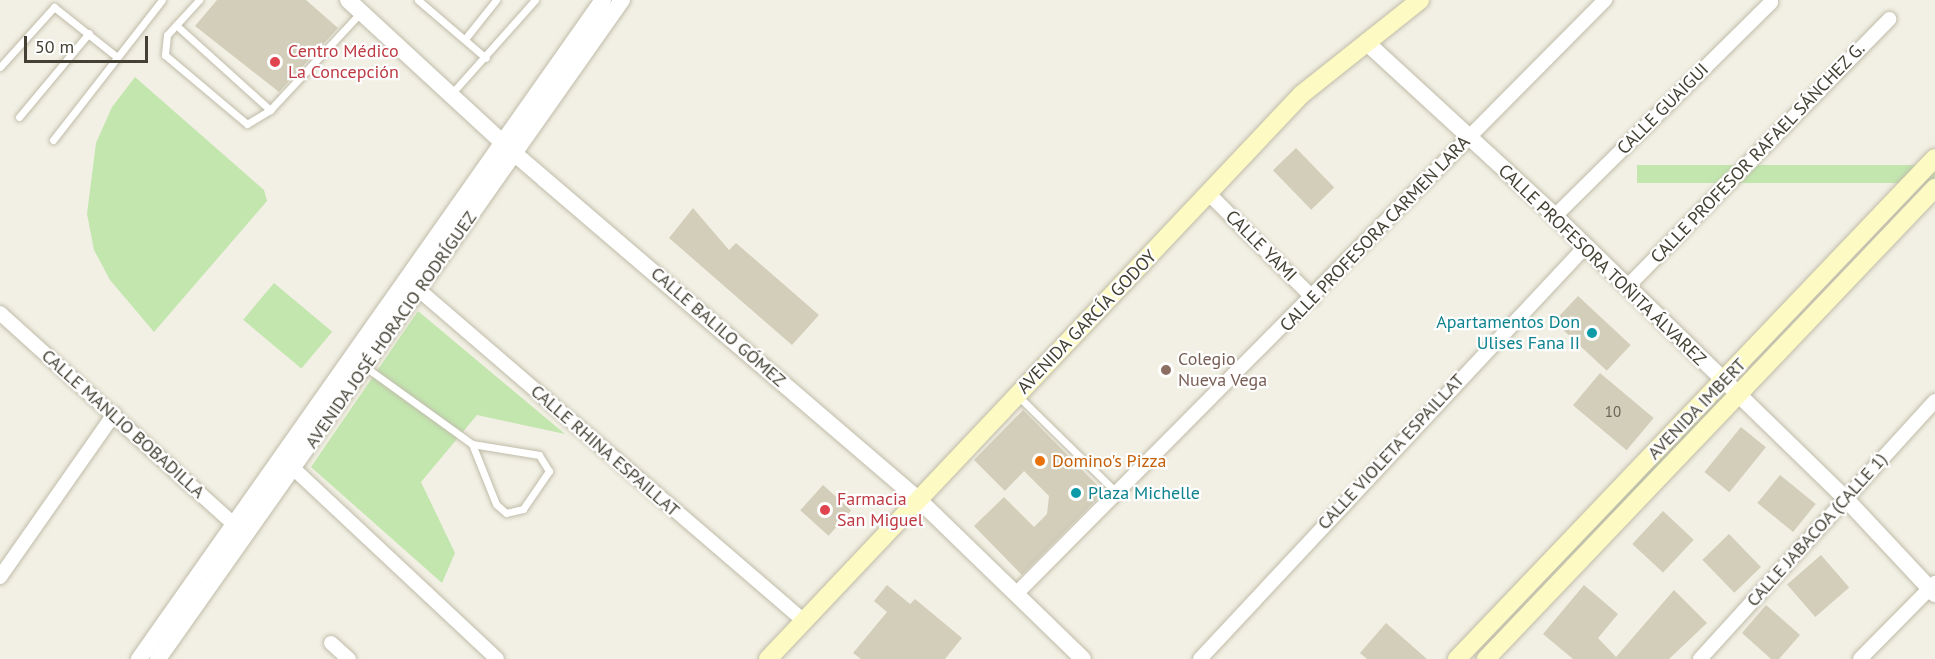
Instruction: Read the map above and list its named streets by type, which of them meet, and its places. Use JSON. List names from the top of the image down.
{
  "streets": {
    "main road": ["AVENIDA GARCÍA GODOY", "AVENIDA IMBERT"],
    "street": [
      "CALLE GUAIGUI",
      "CALLE PROFESOR RAFAEL SÁNCHEZ G.",
      "CALLE PROFESORA CARMEN LARA",
      "CALLE YAMI",
      "CALLE PROFESORA TOÑITA ÁLVAREZ",
      "CALLE BALILO GÓMEZ",
      "AVENIDA JOSÉ HORACIO RODRÍGUEZ",
      "CALLE MANLIO BOBADILLA",
      "CALLE RHINA ESPAILLAT",
      "CALLE VIOLETA ESPAILLAT",
      "CALLE JABACOA (CALLE 1)"
    ]
  },
  "crossings": [
    ["CALLE GUAIGUI", "CALLE PROFESORA TOÑITA ÁLVAREZ"],
    ["CALLE PROFESOR RAFAEL SÁNCHEZ G.", "CALLE PROFESORA TOÑITA ÁLVAREZ"],
    ["CALLE PROFESORA CARMEN LARA", "CALLE YAMI"],
    ["CALLE PROFESORA CARMEN LARA", "CALLE PROFESORA TOÑITA ÁLVAREZ"],
    ["CALLE PROFESORA CARMEN LARA", "CALLE BALILO GÓMEZ"],
    ["CALLE YAMI", "AVENIDA GARCÍA GODOY"],
    ["CALLE PROFESORA TOÑITA ÁLVAREZ", "AVENIDA GARCÍA GODOY"],
    ["CALLE PROFESORA TOÑITA ÁLVAREZ", "AVENIDA IMBERT"],
    ["CALLE PROFESORA TOÑITA ÁLVAREZ", "CALLE VIOLETA ESPAILLAT"],
    ["CALLE PROFESORA TOÑITA ÁLVAREZ", "CALLE JABACOA (CALLE 1)"],
    ["AVENIDA GARCÍA GODOY", "CALLE BALILO GÓMEZ"],
    ["AVENIDA GARCÍA GODOY", "CALLE RHINA ESPAILLAT"],
    ["CALLE BALILO GÓMEZ", "AVENIDA JOSÉ HORACIO RODRÍGUEZ"],
    ["AVENIDA JOSÉ HORACIO RODRÍGUEZ", "CALLE MANLIO BOBADILLA"],
    ["AVENIDA JOSÉ HORACIO RODRÍGUEZ", "CALLE RHINA ESPAILLAT"]
  ],
  "places": [
    "Centro Médico La Concepción",
    "Apartamentos Don Ulises Fana II",
    "Colegio Nueva Vega",
    "Domino's Pizza",
    "Plaza Michelle",
    "Farmacia San Miguel"
  ],
  "house_numbers": ["10"],
  "scale_bar": "50 m"
}
